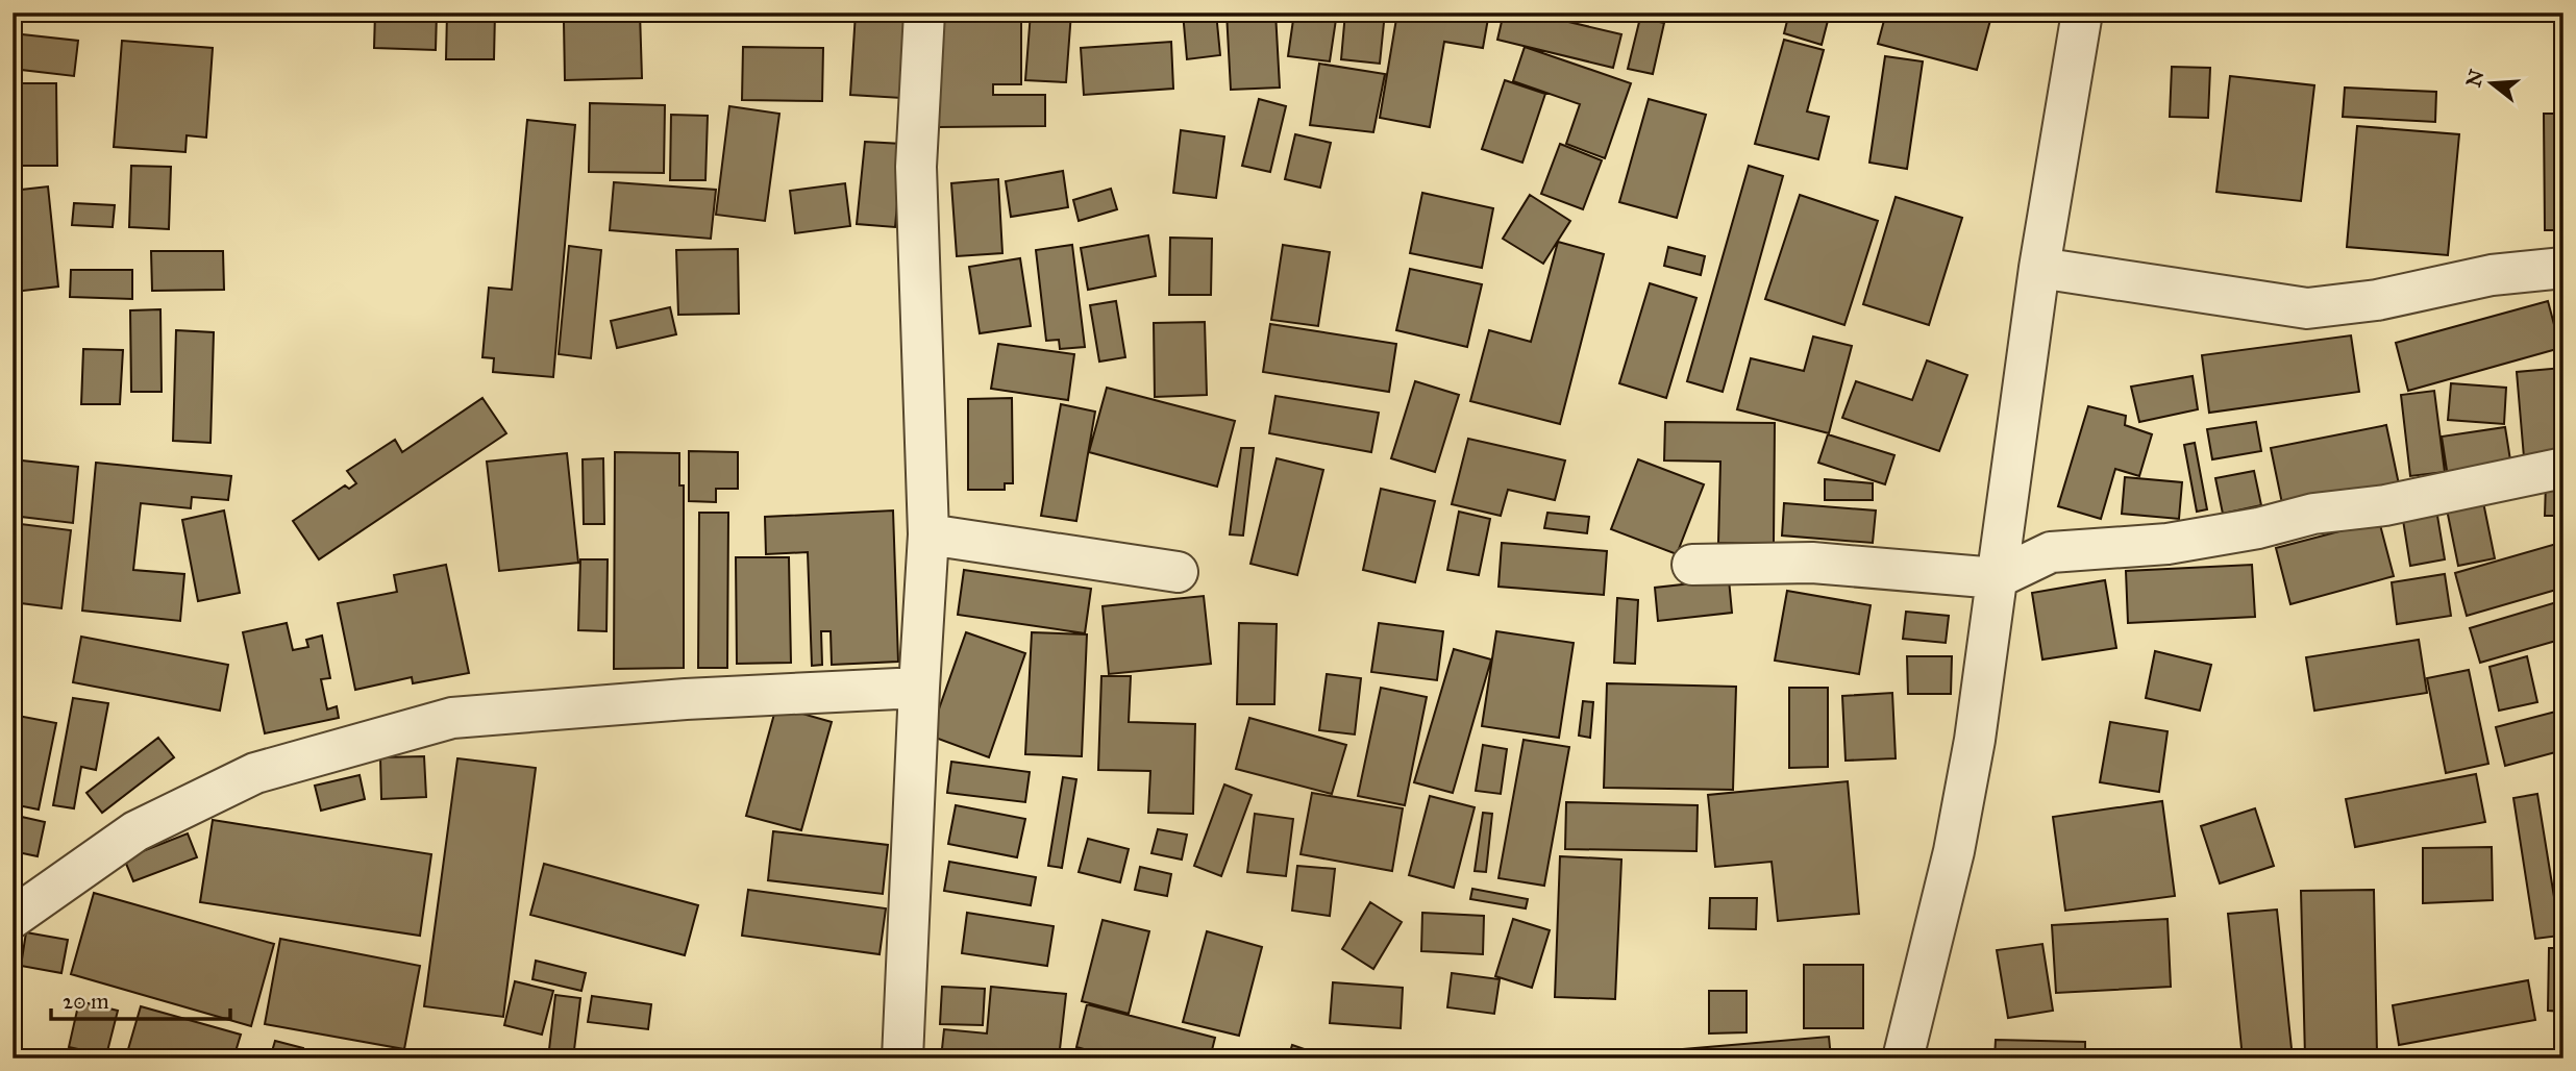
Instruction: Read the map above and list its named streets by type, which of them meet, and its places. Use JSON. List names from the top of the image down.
{
  "scale_bar": "20 m",
  "north": "left"
}
